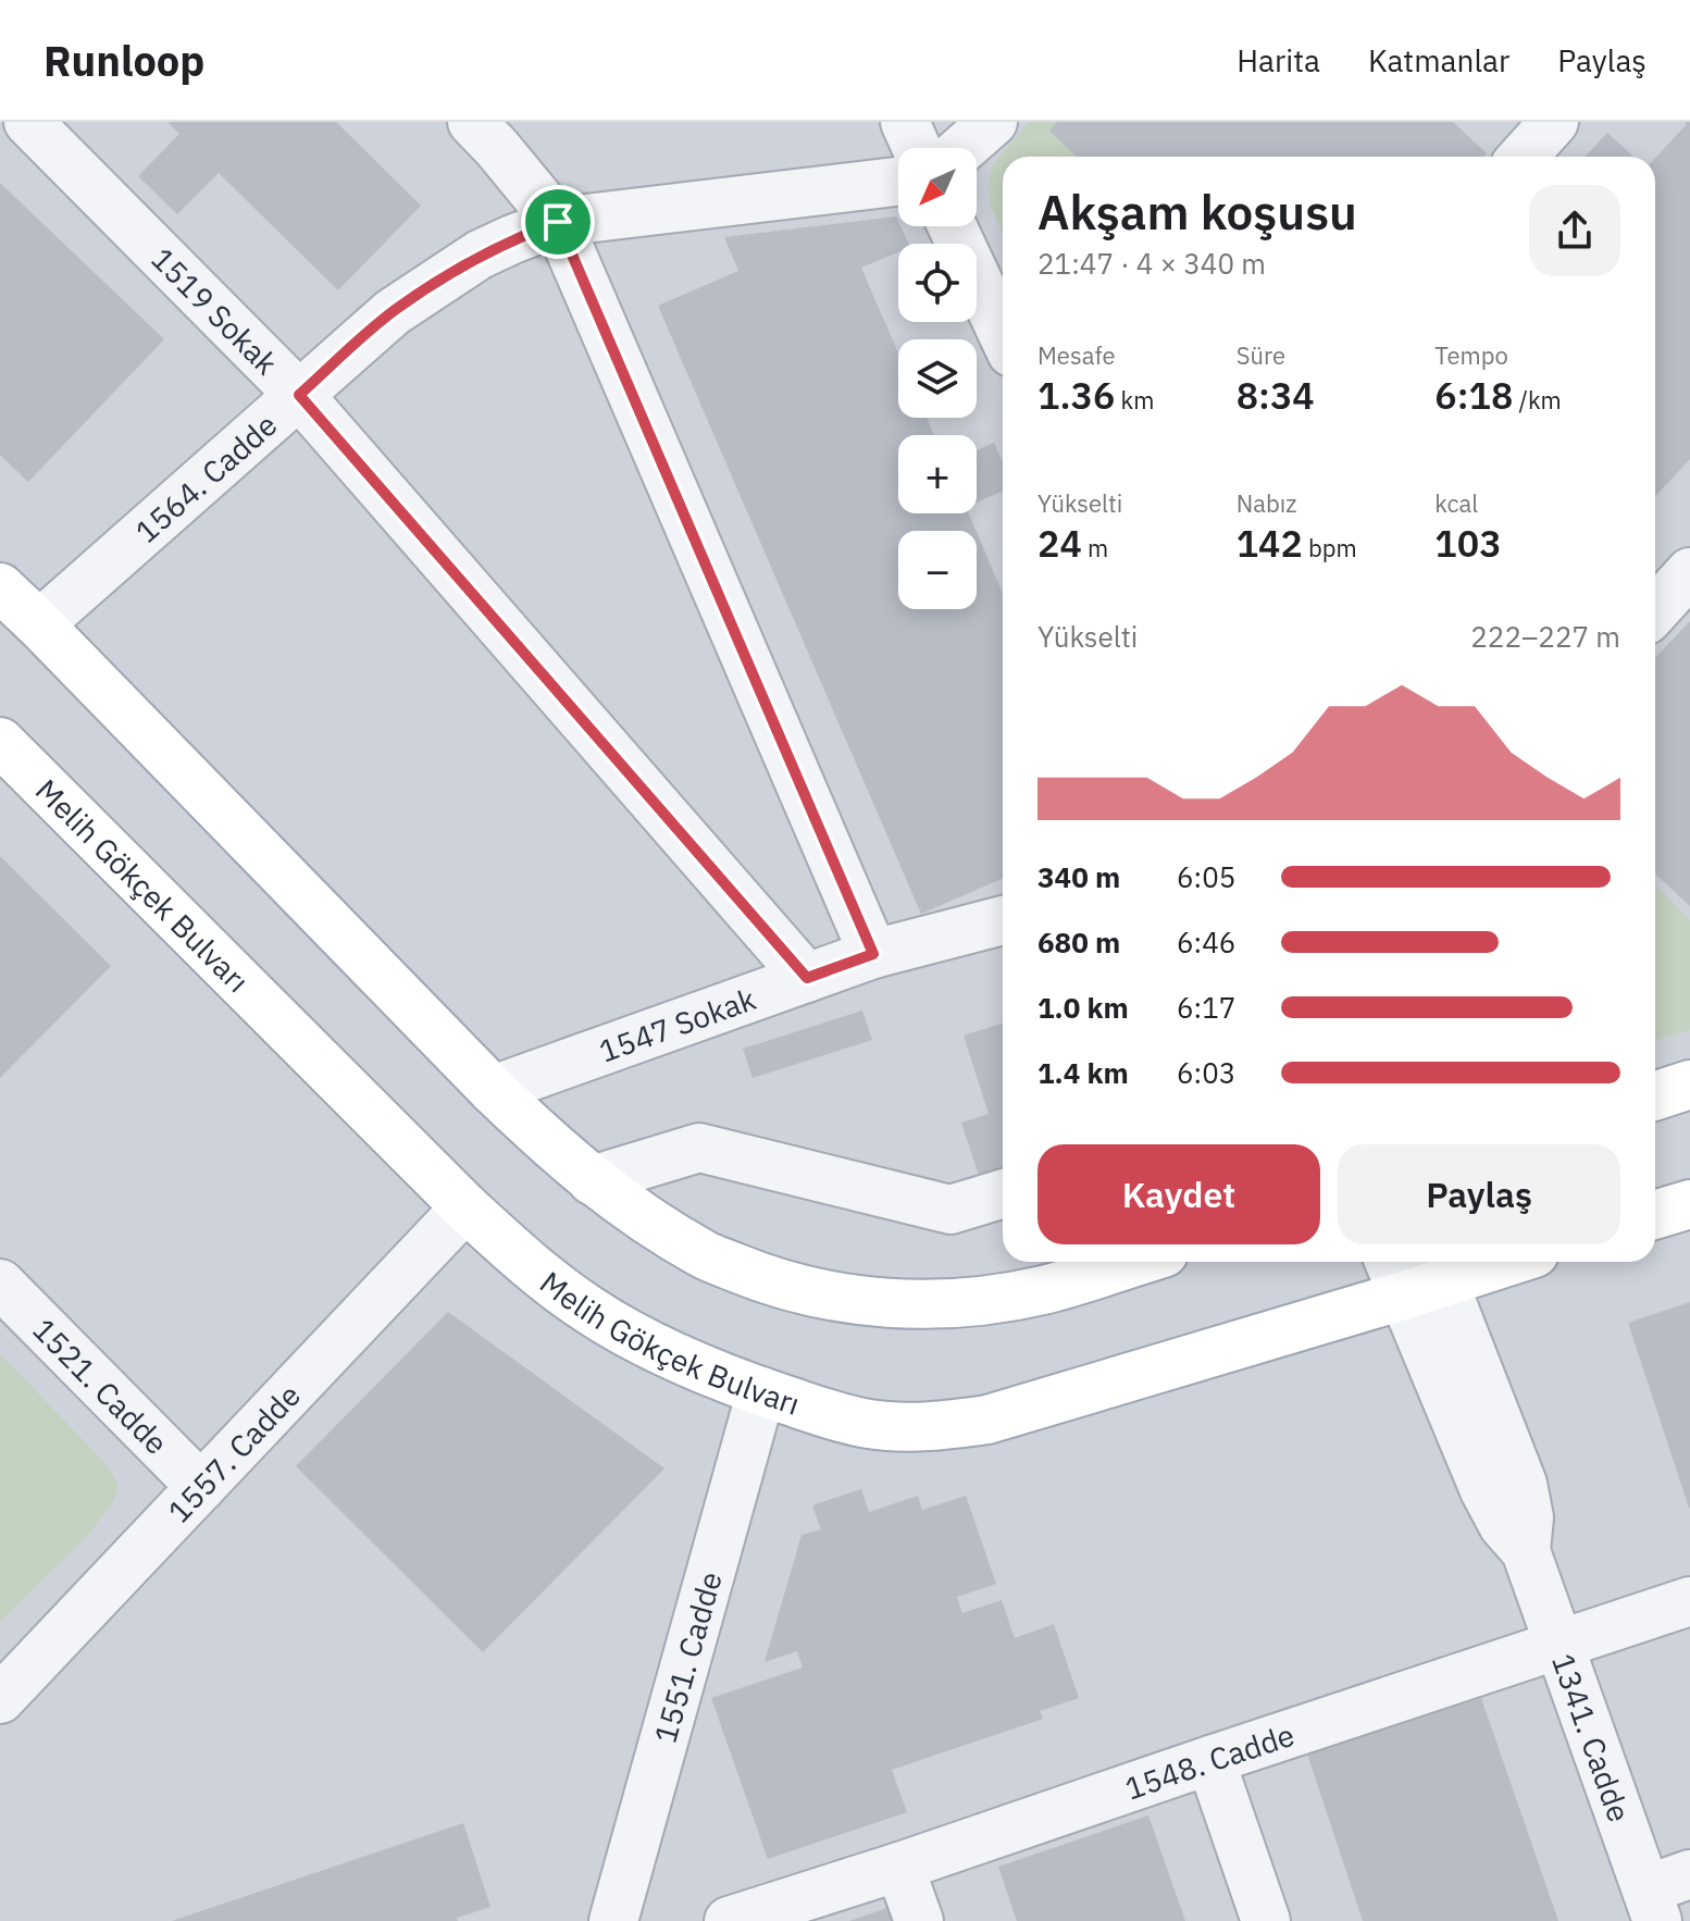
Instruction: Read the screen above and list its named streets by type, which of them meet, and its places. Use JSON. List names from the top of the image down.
{
  "streets": {
    "main road": ["Melih Gökçek Bulvarı"],
    "street": [
      "1519 Sokak",
      "1564. Cadde",
      "1547 Sokak",
      "1521. Cadde",
      "1557. Cadde",
      "1551. Cadde",
      "1341. Cadde",
      "1548. Cadde"
    ]
  },
  "crossings": [
    ["1519 Sokak", "1564. Cadde"],
    ["1519 Sokak", "1547 Sokak"],
    ["Melih Gökçek Bulvarı", "1557. Cadde"],
    ["Melih Gökçek Bulvarı", "1551. Cadde"],
    ["Melih Gökçek Bulvarı", "1341. Cadde"],
    ["1521. Cadde", "1557. Cadde"],
    ["1341. Cadde", "1548. Cadde"]
  ],
  "north": "bottom left",
  "page": {
    "header": "Runloop",
    "nav": ["Harita", "Katmanlar", "Paylaş"],
    "map_buttons": ["+", "−"],
    "heading": ["Akşam koşusu", "21:47 · 4 × 340 m"],
    "stats": [
      ["Mesafe", "1.36 km"],
      ["Süre", "8:34"],
      ["Tempo", "6:18 /km"],
      ["Yükselti", "24 m"],
      ["Nabız", "142 bpm"],
      ["kcal", "103"]
    ],
    "chart": ["Yükselti", "222–227 m"],
    "list": [
      {
        "name": "340 m",
        "note": "6:05"
      },
      {
        "name": "680 m",
        "note": "6:46"
      },
      {
        "name": "1.0 km",
        "note": "6:17"
      },
      {
        "name": "1.4 km",
        "note": "6:03"
      }
    ],
    "buttons": ["Kaydet", "Paylaş"]
  }
}
